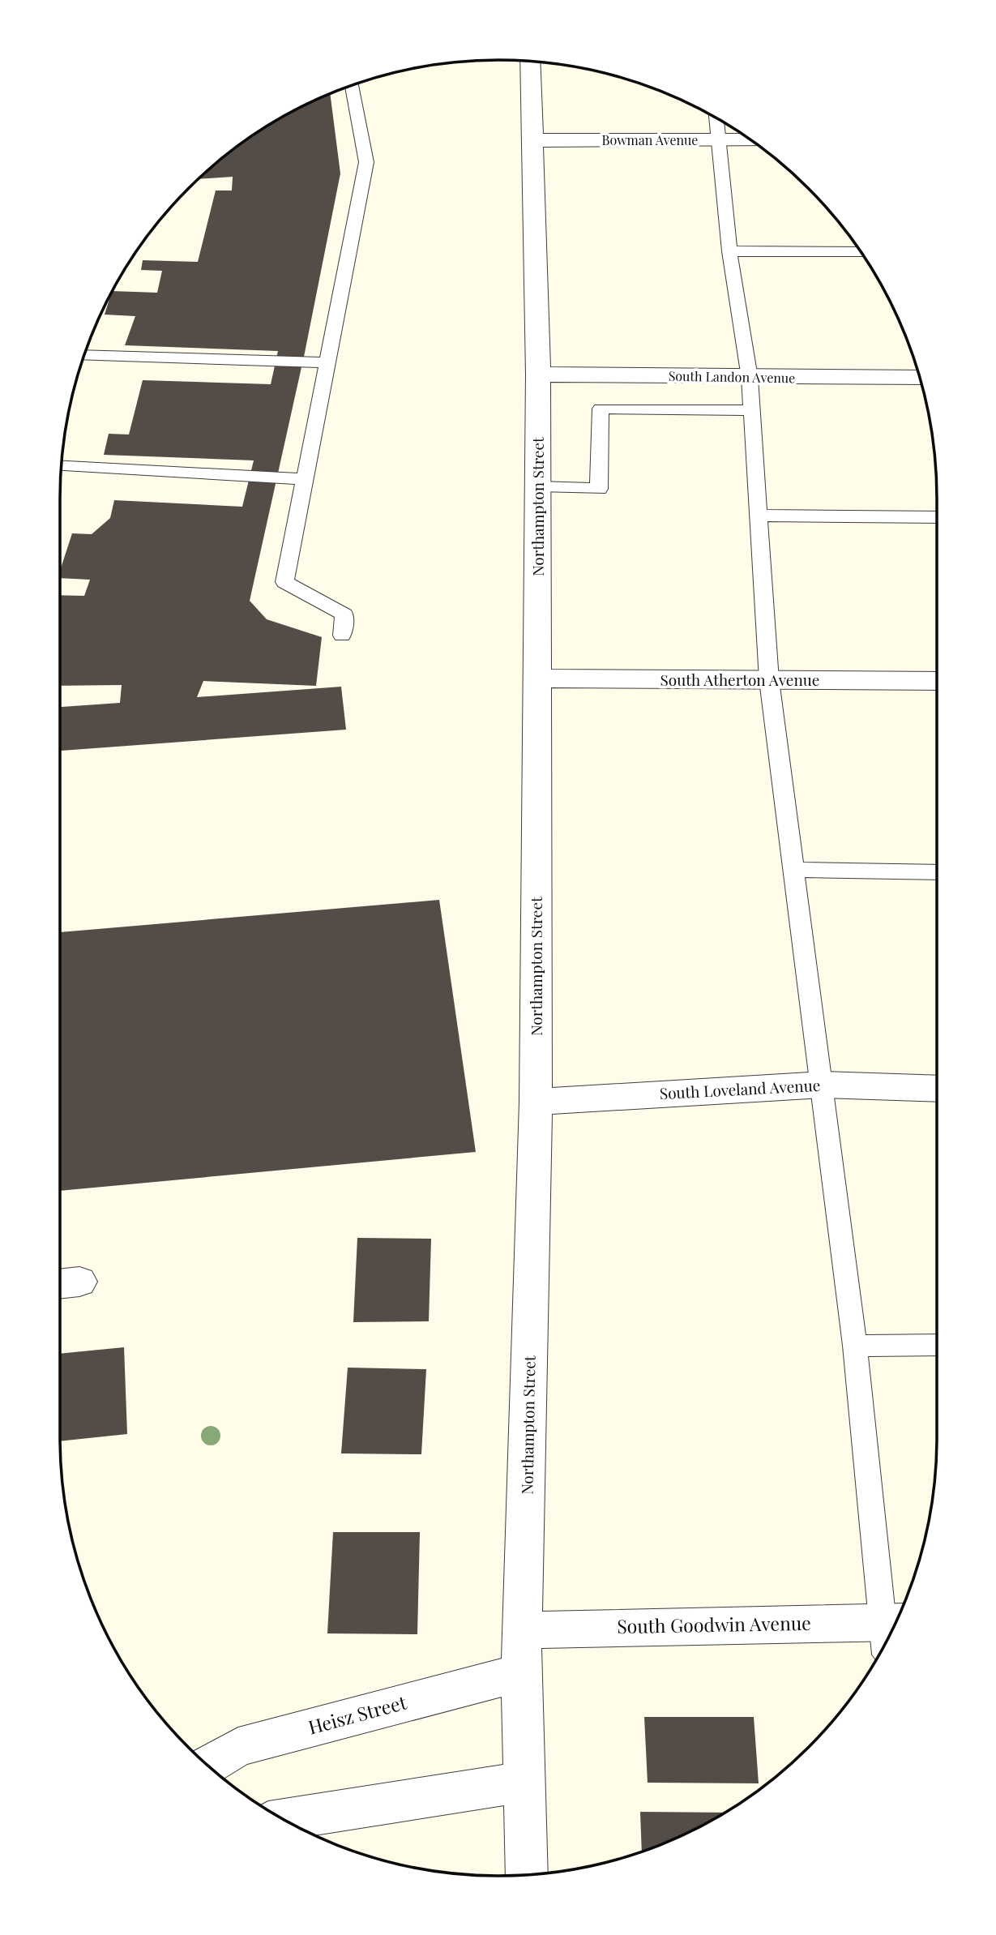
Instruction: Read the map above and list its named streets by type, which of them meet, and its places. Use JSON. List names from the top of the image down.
{
  "streets": {
    "street": [
      "Bowman Avenue",
      "South Landon Avenue",
      "Northampton Street",
      "South Atherton Avenue",
      "South Loveland Avenue",
      "South Goodwin Avenue",
      "Heisz Street"
    ]
  },
  "crossings": [
    ["Bowman Avenue", "Northampton Street"],
    ["South Landon Avenue", "Northampton Street"],
    ["Northampton Street", "South Atherton Avenue"],
    ["Northampton Street", "South Loveland Avenue"],
    ["Northampton Street", "South Goodwin Avenue"],
    ["Northampton Street", "Heisz Street"]
  ]
}
